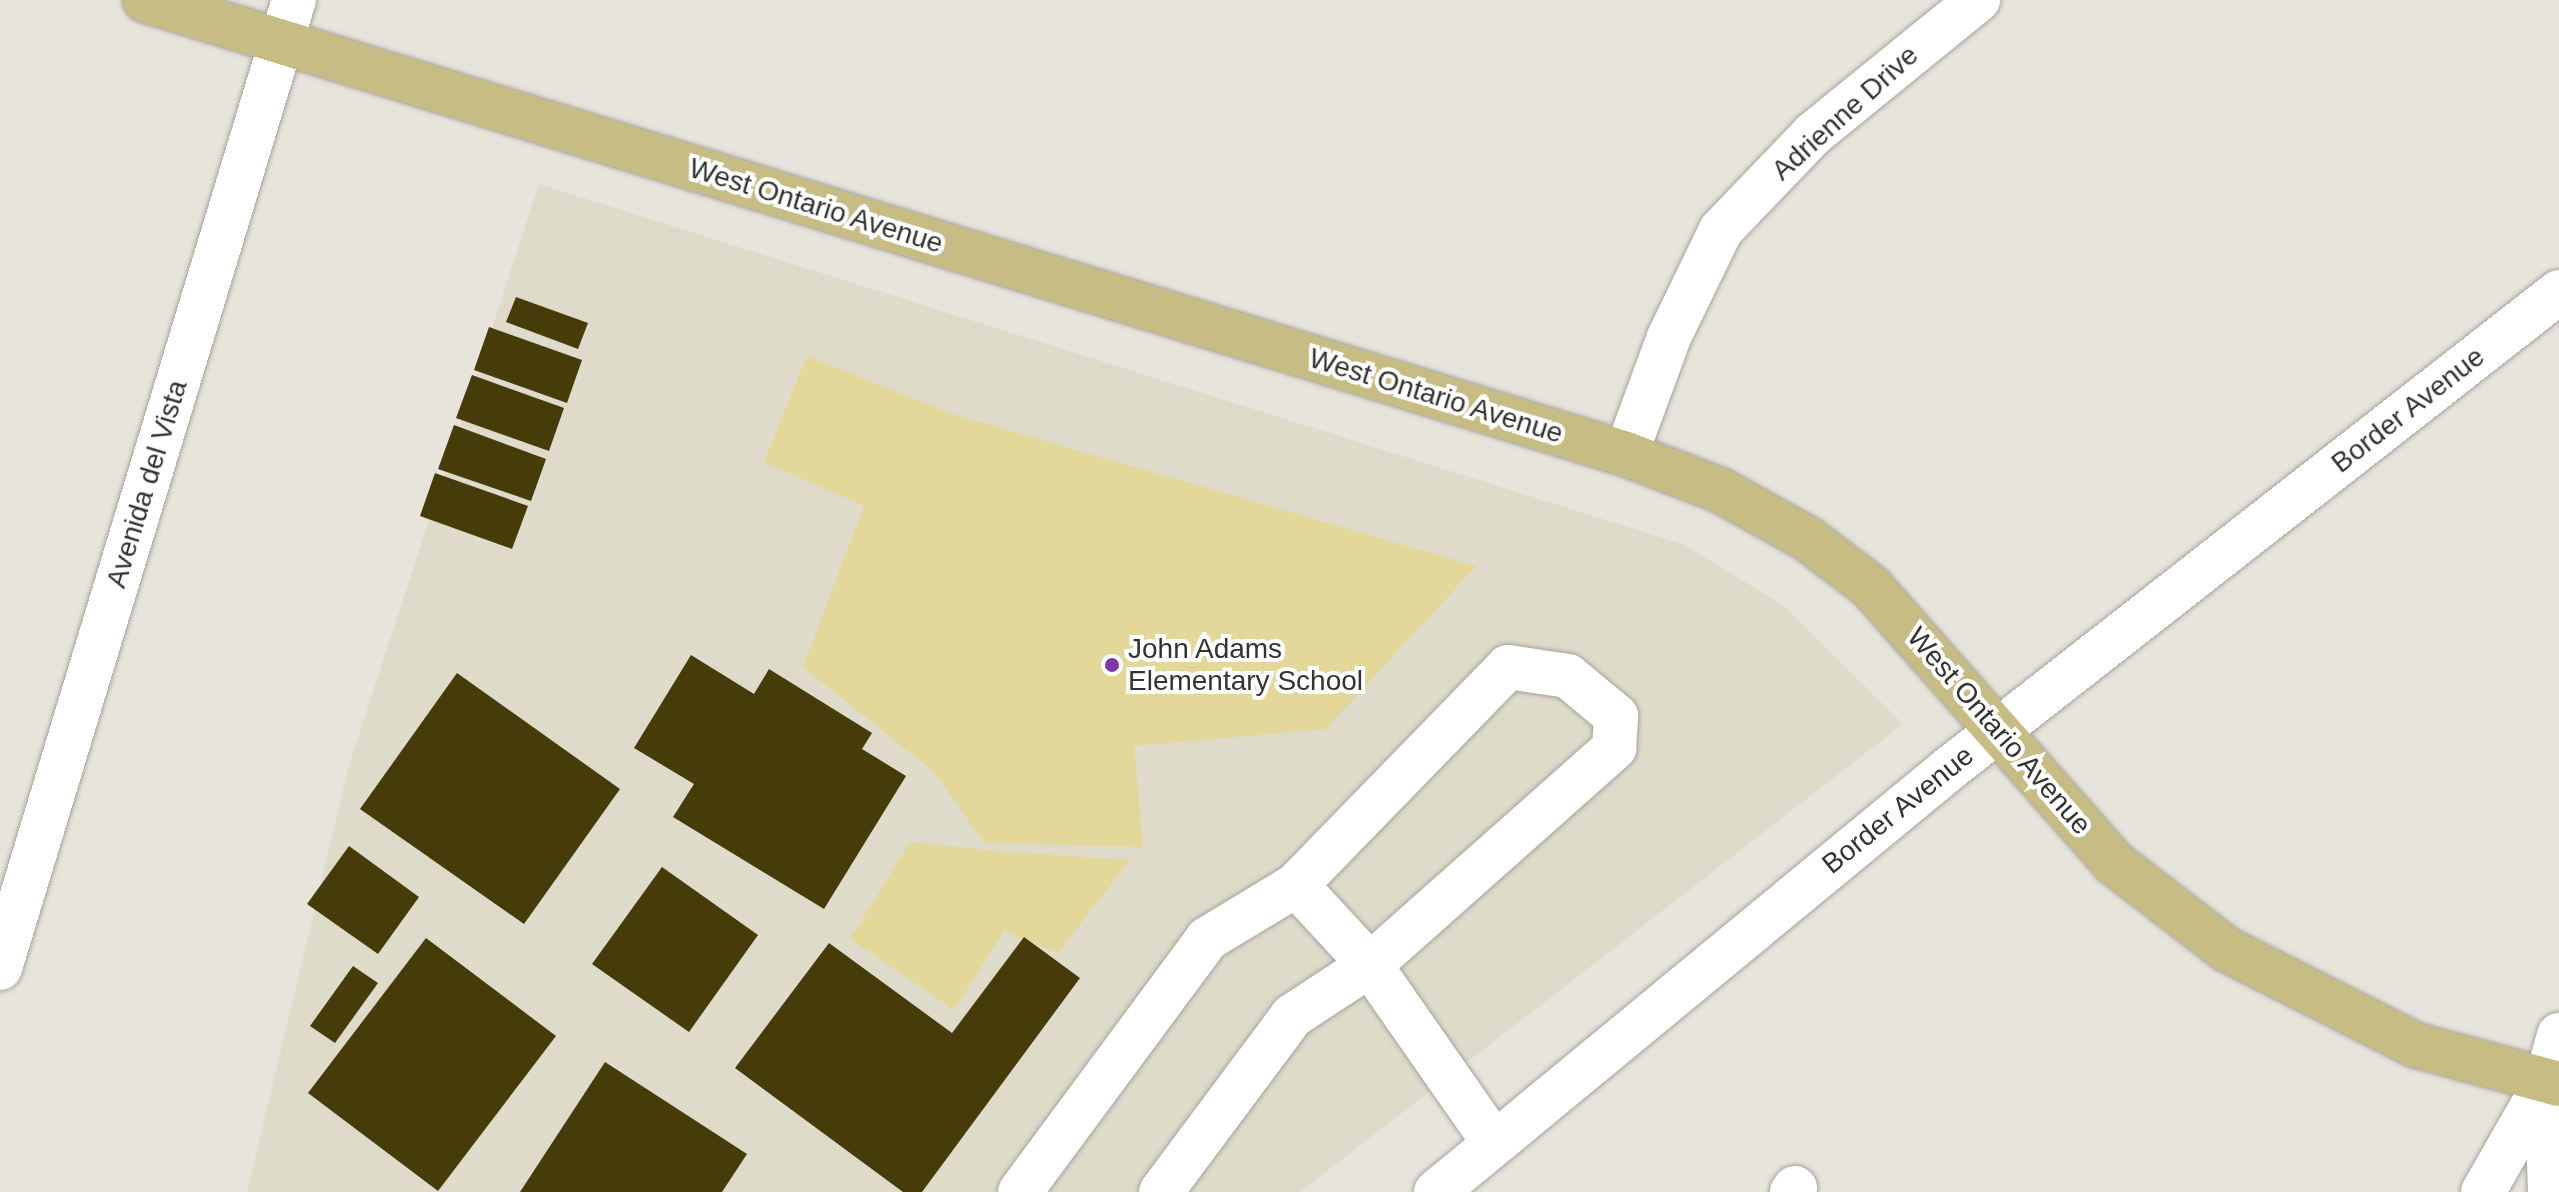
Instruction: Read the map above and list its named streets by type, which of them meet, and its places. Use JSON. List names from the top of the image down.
{
  "streets": {
    "main road": ["West Ontario Avenue"],
    "street": ["Adrienne Drive", "Border Avenue", "Avenida del Vista"]
  },
  "crossings": [
    ["Adrienne Drive", "West Ontario Avenue"],
    ["West Ontario Avenue", "Border Avenue"],
    ["West Ontario Avenue", "Avenida del Vista"]
  ],
  "places": ["John Adams Elementary School"]
}
